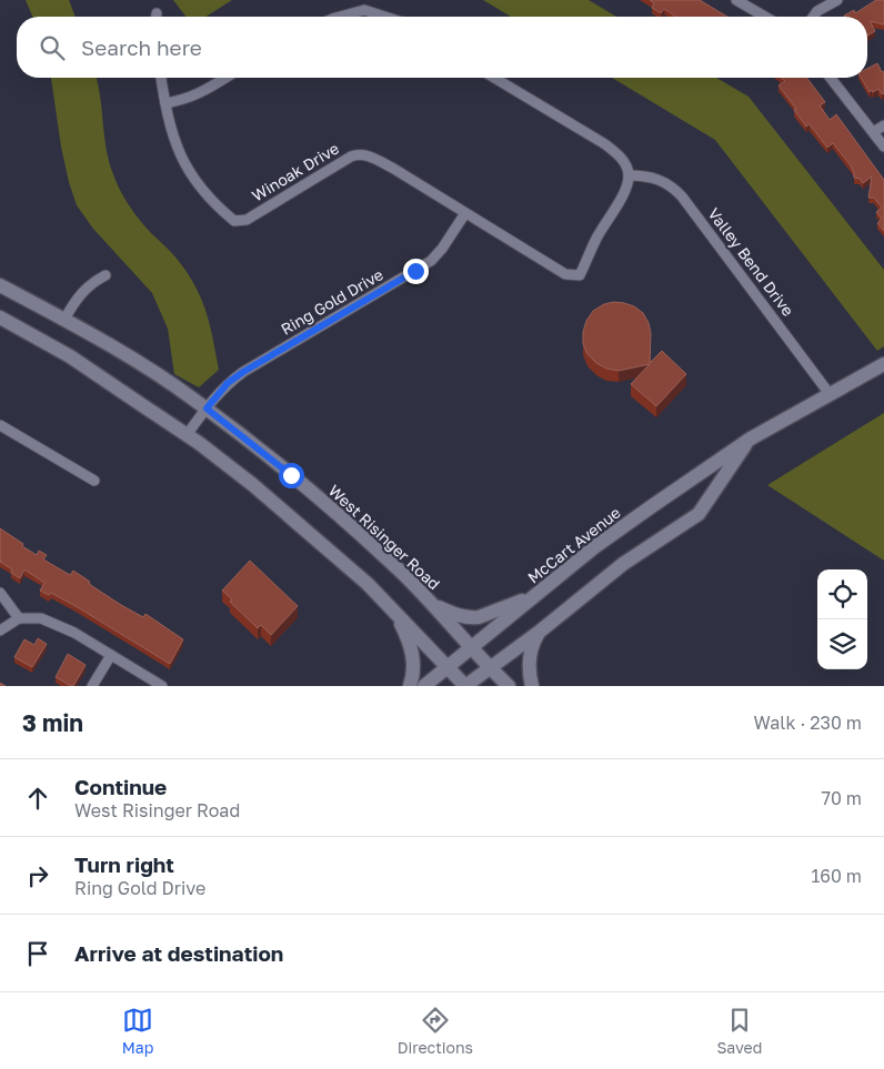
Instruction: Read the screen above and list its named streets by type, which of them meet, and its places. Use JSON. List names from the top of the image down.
{
  "streets": {
    "main road": ["West Risinger Road", "McCart Avenue"],
    "street": ["Winoak Drive", "Valley Bend Drive", "Ring Gold Drive"]
  },
  "crossings": [
    ["Winoak Drive", "Valley Bend Drive"],
    ["Winoak Drive", "Ring Gold Drive"],
    ["Valley Bend Drive", "McCart Avenue"],
    ["Ring Gold Drive", "West Risinger Road"],
    ["West Risinger Road", "McCart Avenue"]
  ],
  "page": {
    "search": "Search here",
    "heading": ["3 min", "Walk · 230 m"],
    "list": [
      ["Continue", "West Risinger Road", "70 m"],
      ["Turn right", "Ring Gold Drive", "160 m"],
      "Arrive at destination"
    ],
    "nav": ["Map", "Directions", "Saved"]
  }
}
